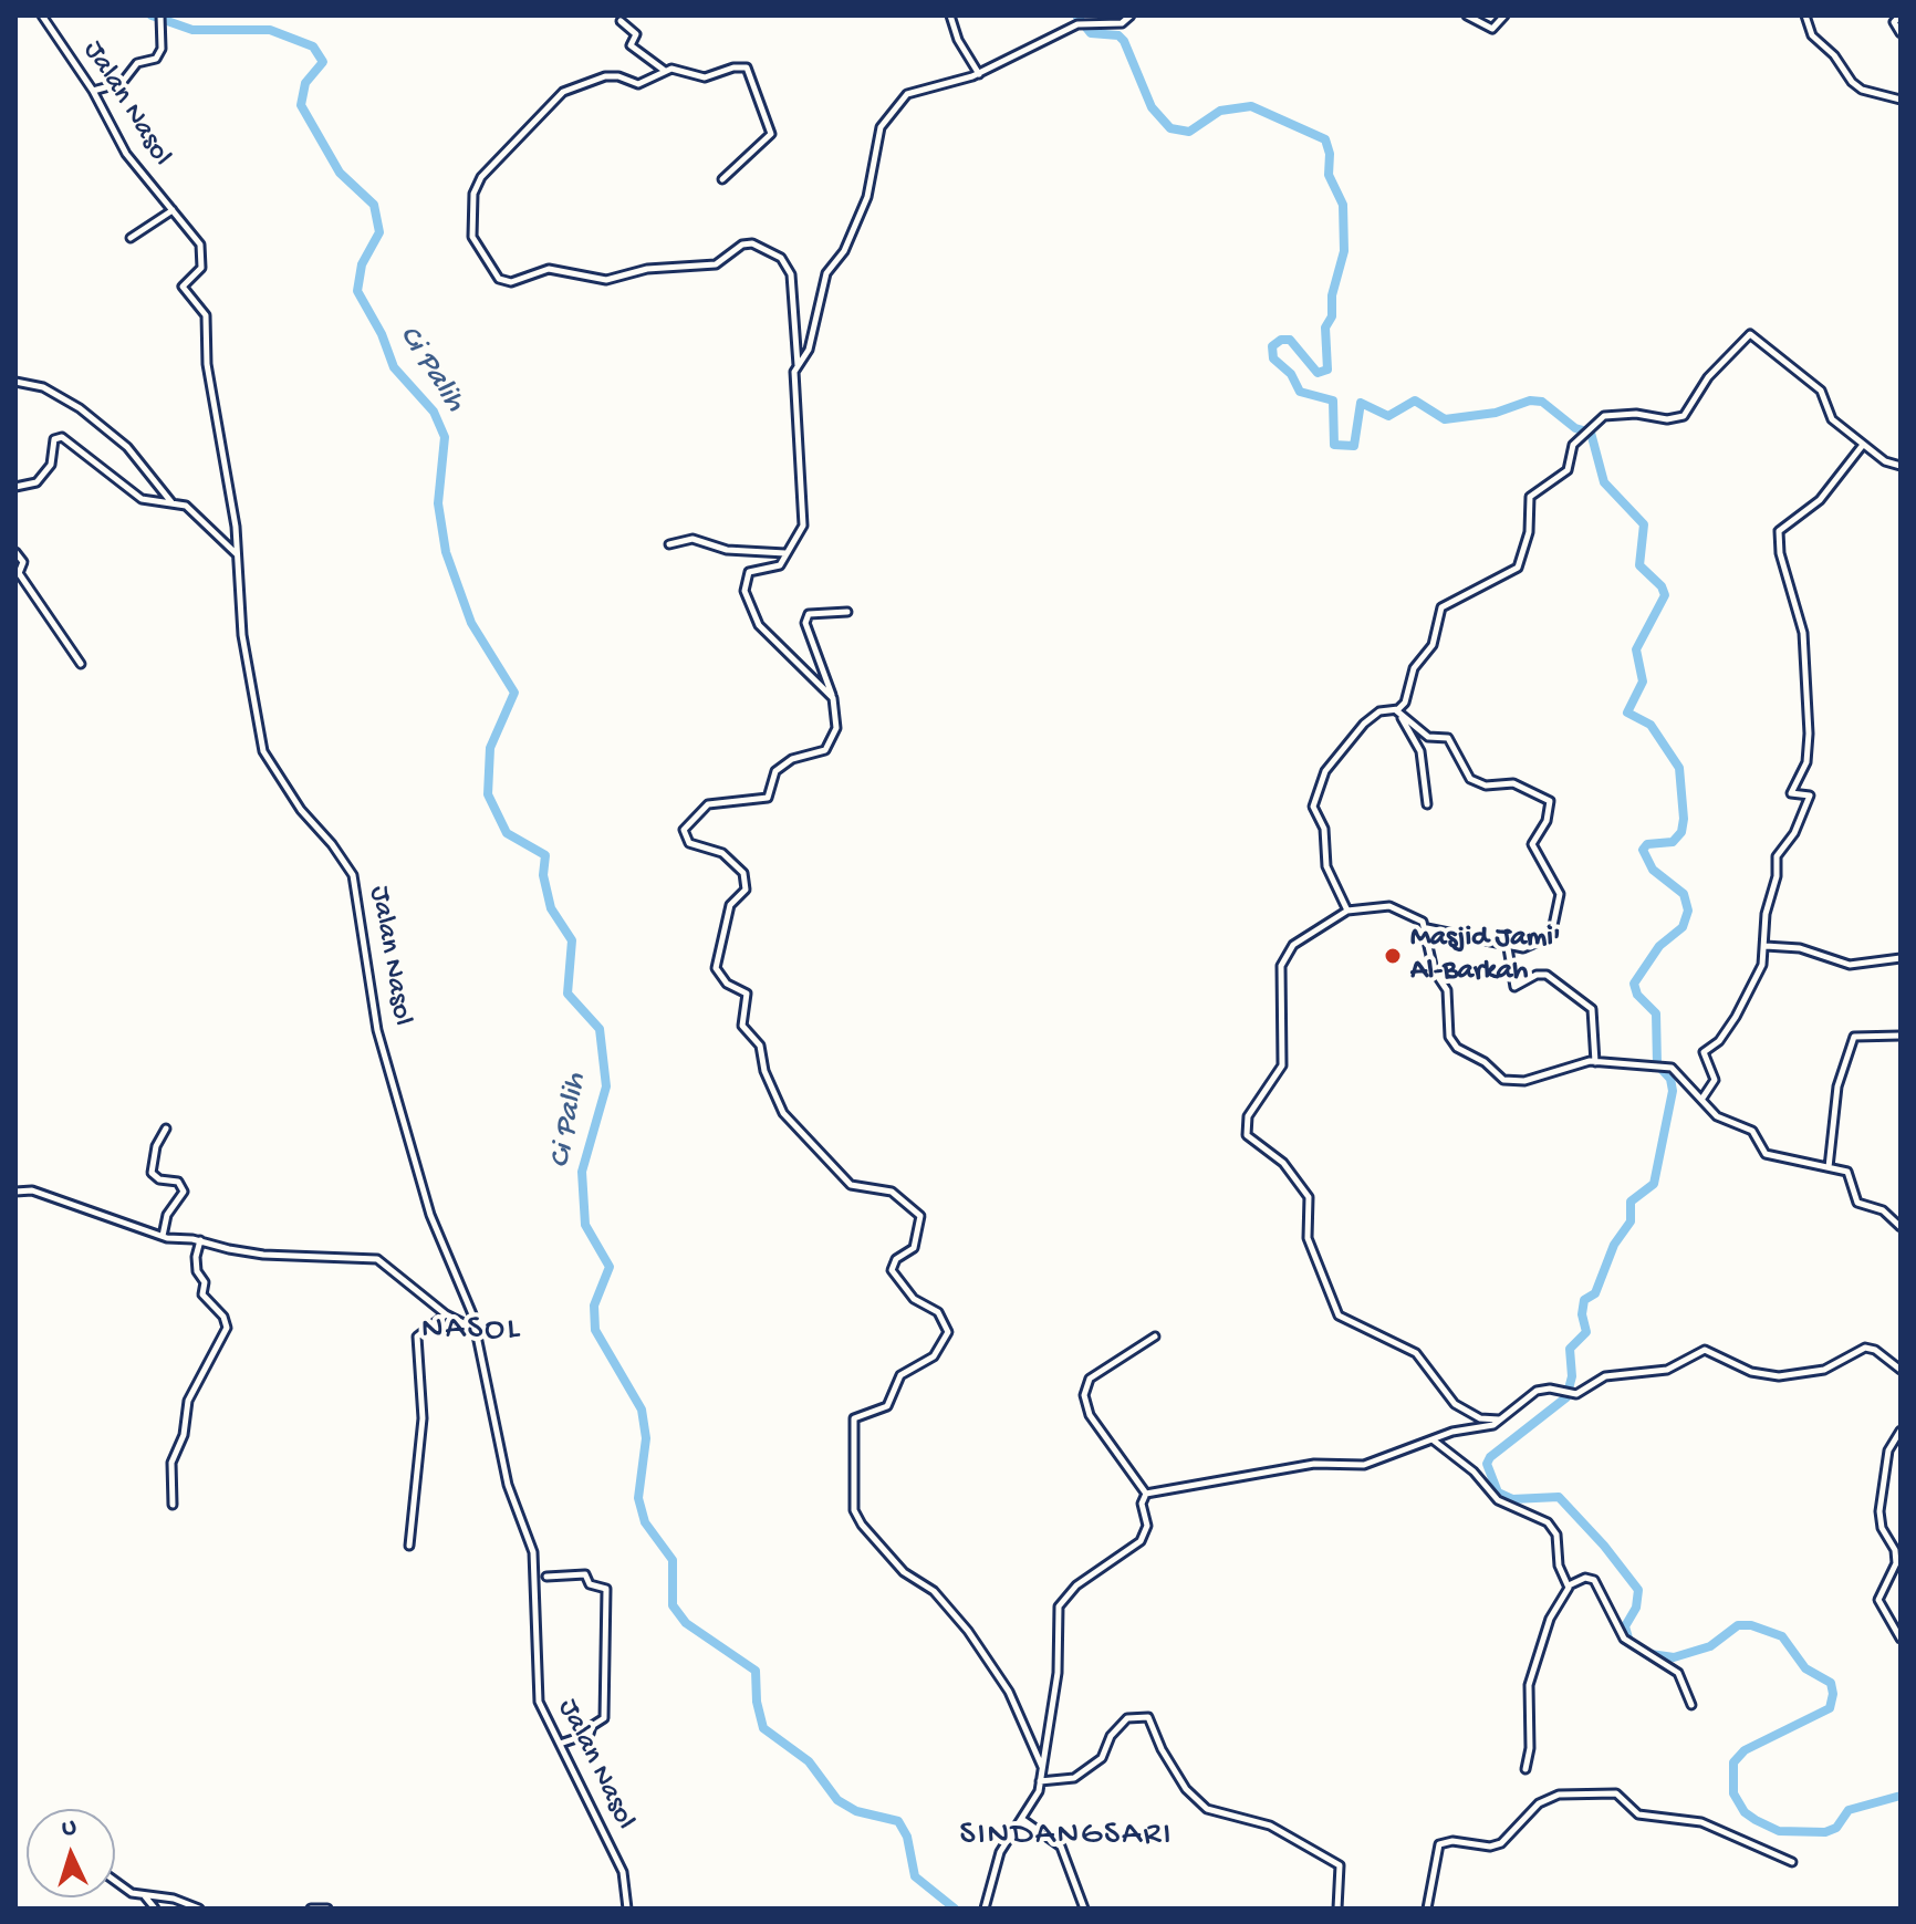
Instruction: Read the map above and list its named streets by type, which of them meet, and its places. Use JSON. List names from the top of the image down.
{
  "streets": {
    "street": ["Jalan Nasol"]
  },
  "districts": ["NASOL", "SINDANGSARI"],
  "water": ["Ci Palih"],
  "places": ["Masjid Jami' Al-Barkah"],
  "north": "top"
}
